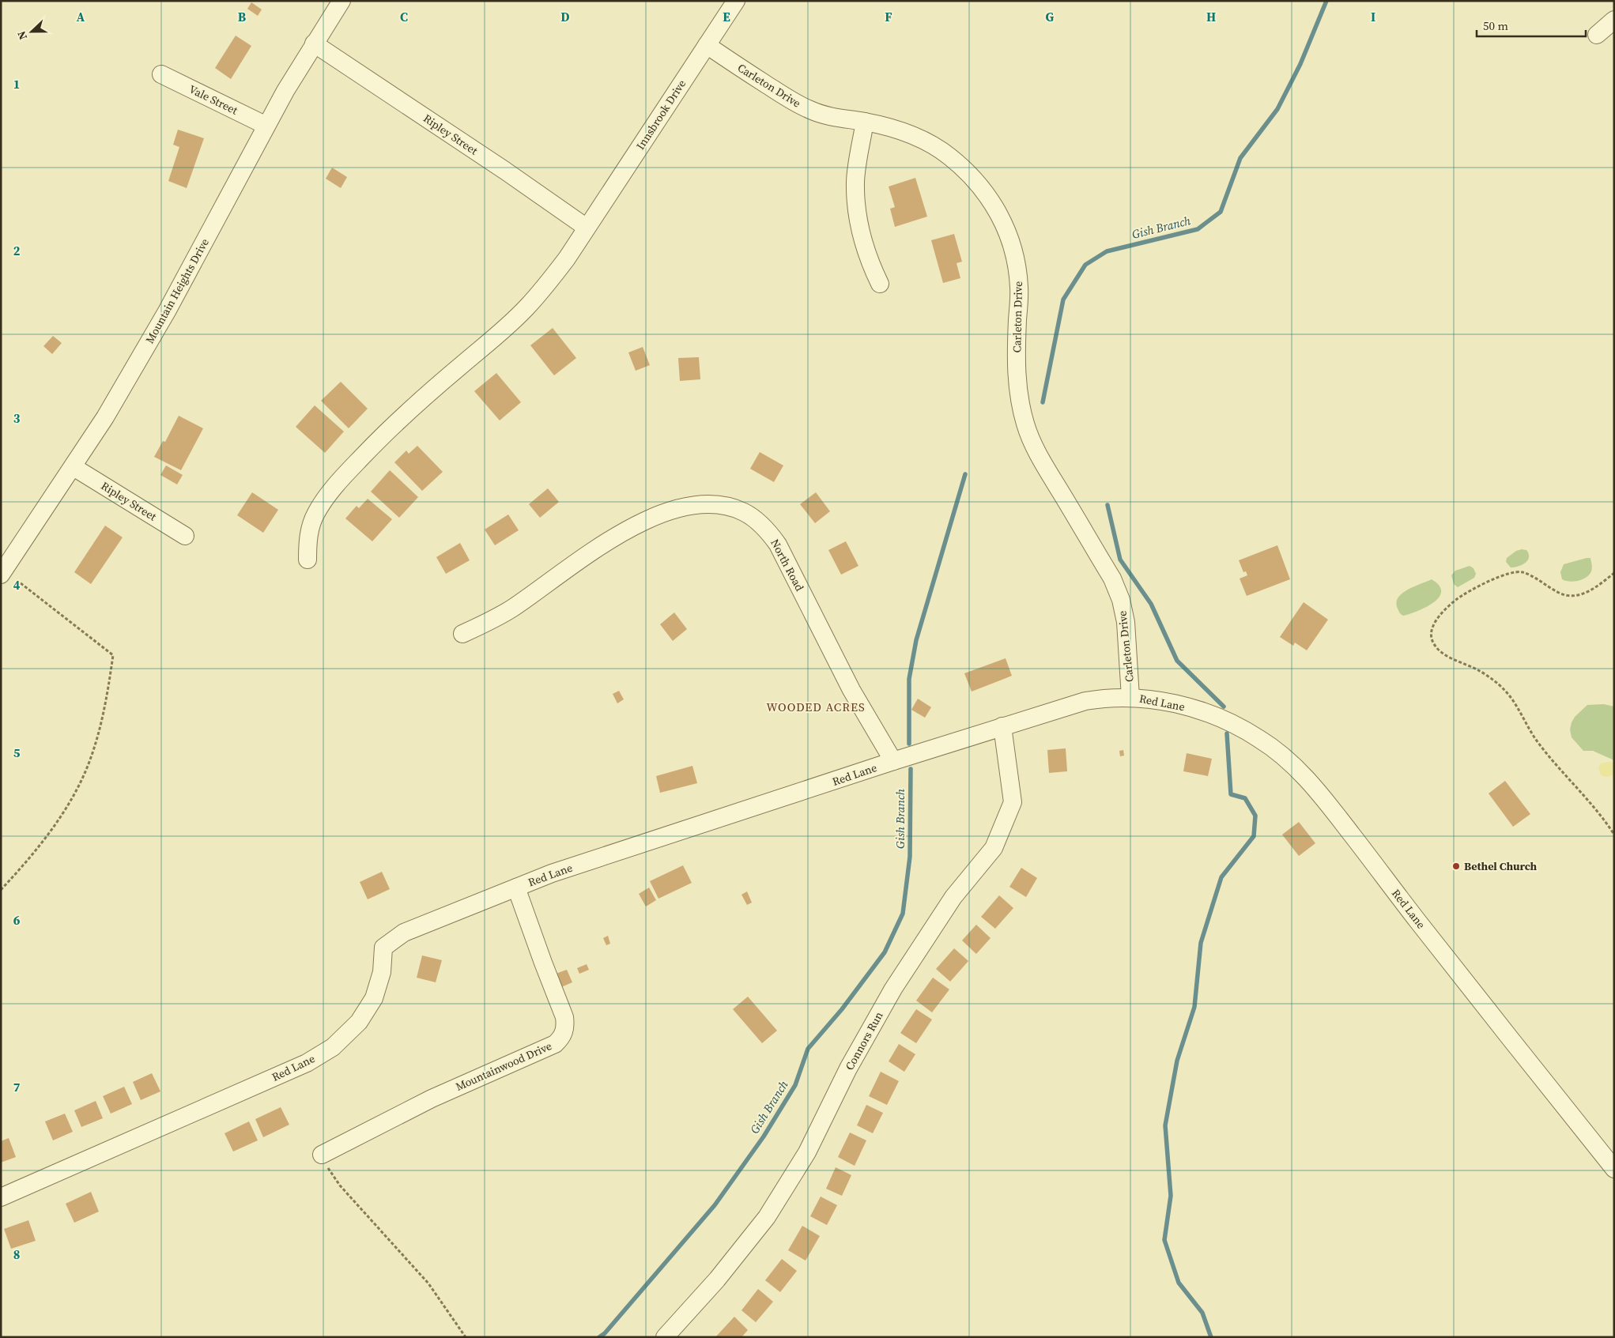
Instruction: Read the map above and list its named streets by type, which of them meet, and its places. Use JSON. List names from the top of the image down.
{
  "streets": {
    "street": [
      "Carleton Drive",
      "Vale Street",
      "Innsbrook Drive",
      "Ripley Street",
      "Mountain Heights Drive",
      "North Road",
      "Red Lane",
      "Connors Run",
      "Mountainwood Drive"
    ]
  },
  "crossings": [
    ["Carleton Drive", "Innsbrook Drive"],
    ["Carleton Drive", "Red Lane"],
    ["Vale Street", "Mountain Heights Drive"],
    ["Innsbrook Drive", "Ripley Street"],
    ["Ripley Street", "Mountain Heights Drive"],
    ["North Road", "Red Lane"],
    ["Red Lane", "Connors Run"],
    ["Red Lane", "Mountainwood Drive"]
  ],
  "districts": ["WOODED ACRES"],
  "water": ["Gish Branch"],
  "places": ["Bethel Church"],
  "scale_bar": "50 m",
  "north": "left",
  "grid": {
    "columns": [
      "A",
      "B",
      "C",
      "D",
      "E",
      "F",
      "G",
      "H",
      "I"
    ],
    "rows": [
      "1",
      "2",
      "3",
      "4",
      "5",
      "6",
      "7",
      "8"
    ]
  }
}
